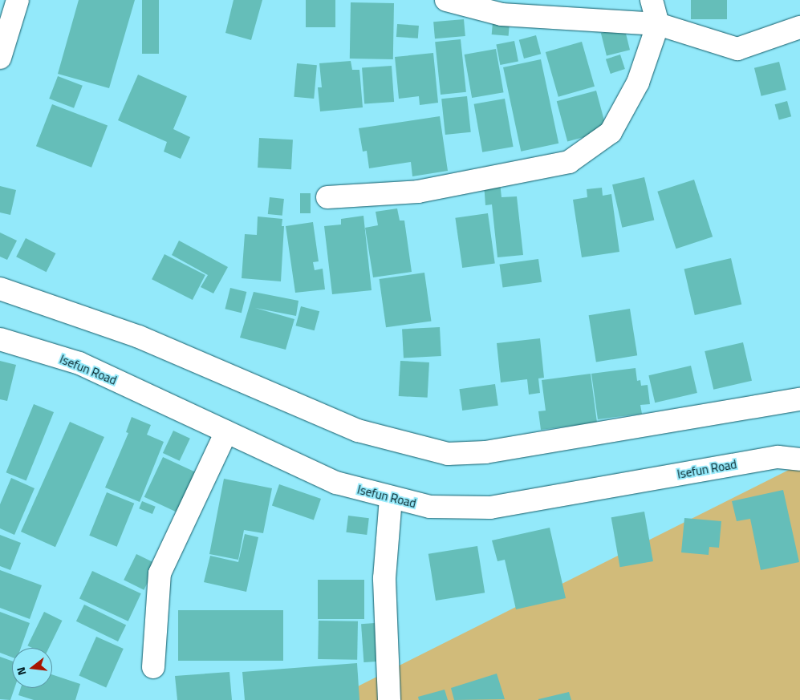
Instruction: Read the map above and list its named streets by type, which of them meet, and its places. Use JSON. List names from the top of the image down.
{
  "streets": {
    "street": ["Isefun Road"]
  },
  "north": "left"
}
